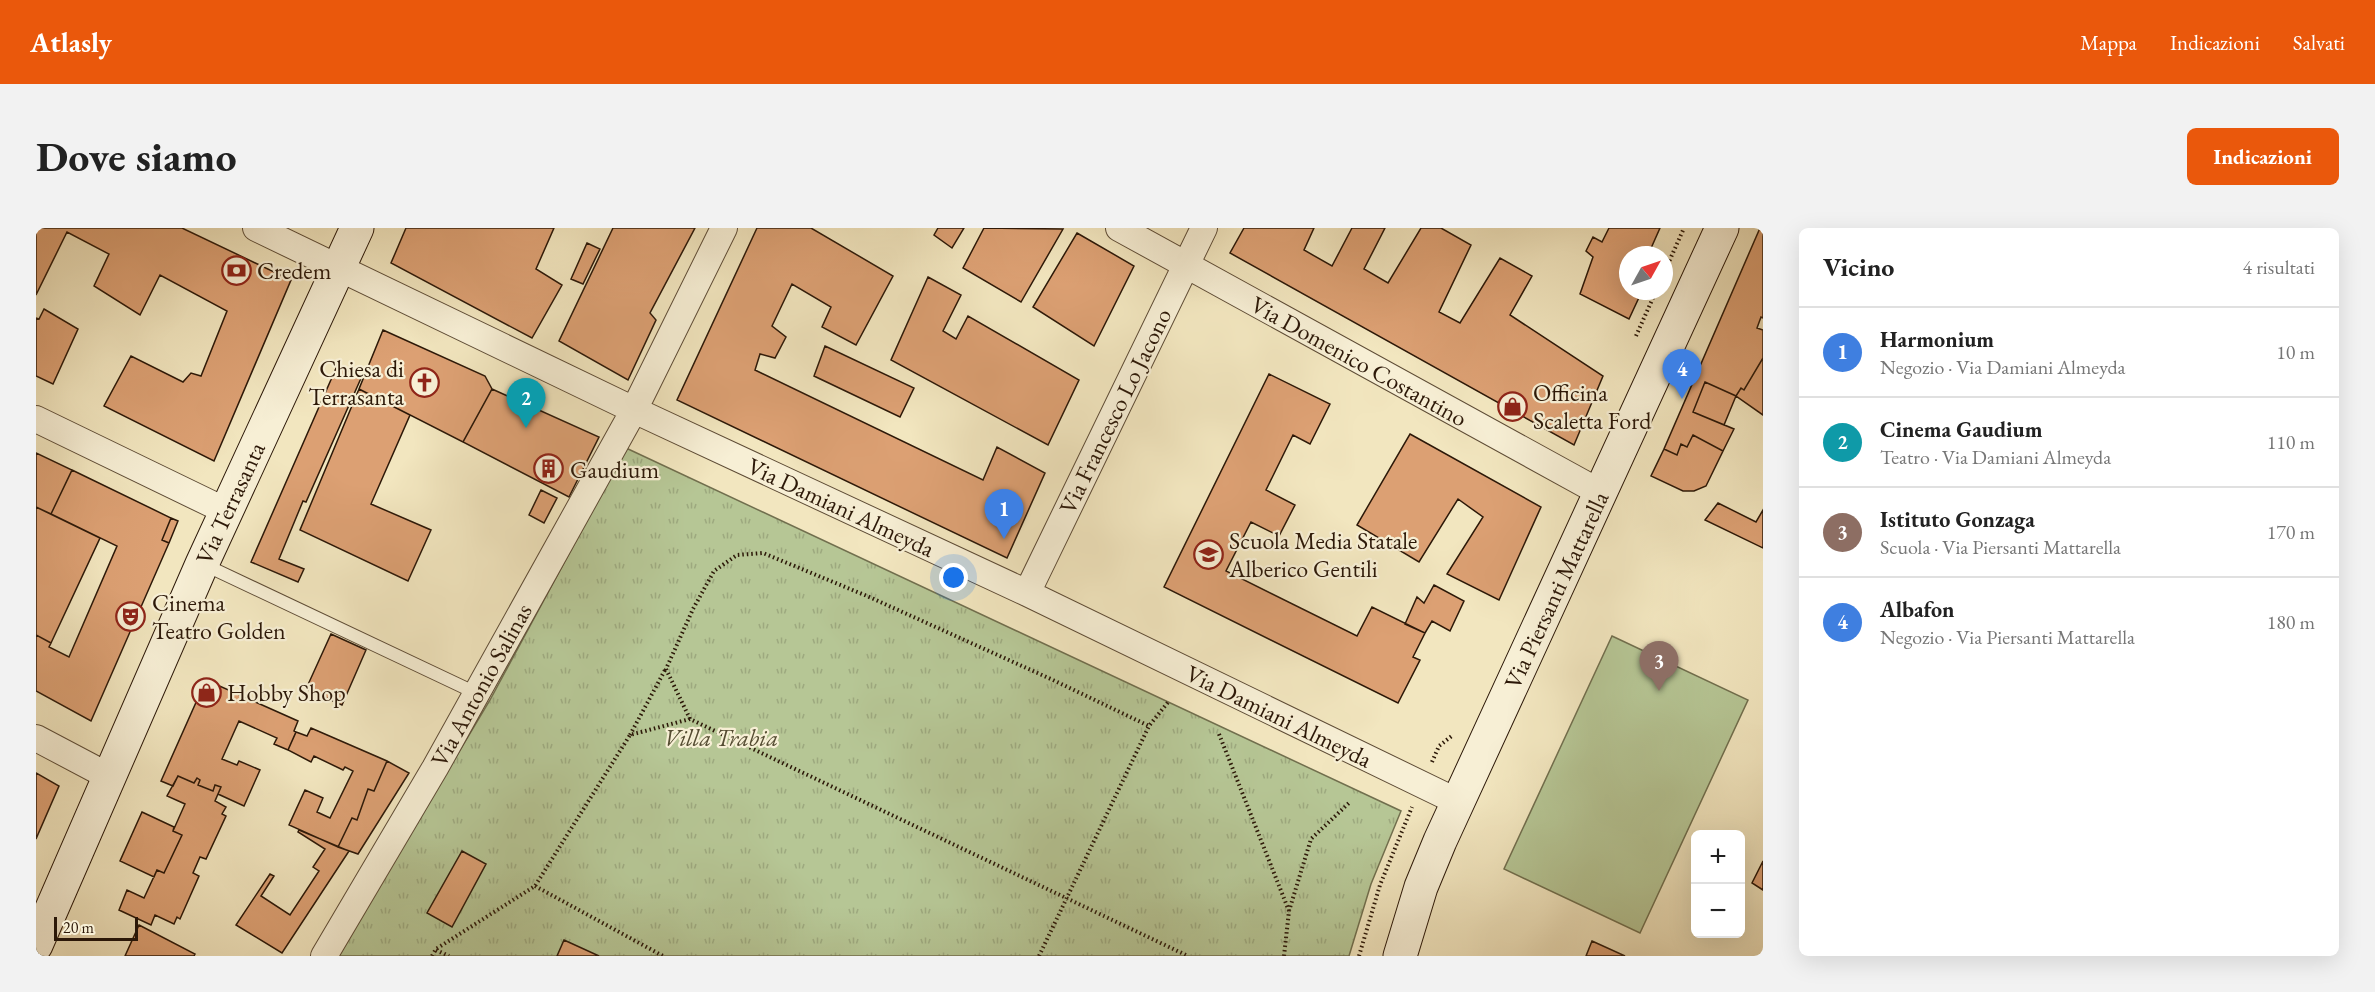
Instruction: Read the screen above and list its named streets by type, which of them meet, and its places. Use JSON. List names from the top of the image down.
{
  "streets": {
    "street": [
      "Via Domenico Costantino",
      "Via Francesco Lo Jacono",
      "Via Terrasanta",
      "Via Damiani Almeyda",
      "Via Piersanti Mattarella",
      "Via Antonio Salinas"
    ]
  },
  "crossings": [
    ["Via Domenico Costantino", "Via Francesco Lo Jacono"],
    ["Via Domenico Costantino", "Via Piersanti Mattarella"],
    ["Via Francesco Lo Jacono", "Via Damiani Almeyda"],
    ["Via Terrasanta", "Via Damiani Almeyda"],
    ["Via Damiani Almeyda", "Via Piersanti Mattarella"],
    ["Via Damiani Almeyda", "Via Antonio Salinas"]
  ],
  "parks": ["Villa Trabia"],
  "places": {
    "bank": ["Credem"],
    "church": ["Chiesa di Terrasanta"],
    "shop": ["Officina Scaletta Ford", "Hobby Shop"],
    "building": ["Gaudium"],
    "school or university": ["Scuola Media Statale Alberico Gentili"],
    "theatre": ["Cinema Teatro Golden"]
  },
  "scale_bar": "20 m",
  "north": "top right",
  "page": {
    "header": "Atlasly",
    "nav": ["Mappa", "Indicazioni", "Salvati"],
    "buttons": "Indicazioni",
    "title": "Dove siamo",
    "heading": ["Vicino", "4 risultati"],
    "list": [
      {
        "mark": "1",
        "name": "Harmonium",
        "note": "Negozio · Via Damiani Almeyda",
        "value": "10 m"
      },
      {
        "mark": "2",
        "name": "Cinema Gaudium",
        "note": "Teatro · Via Damiani Almeyda",
        "value": "110 m"
      },
      {
        "mark": "3",
        "name": "Istituto Gonzaga",
        "note": "Scuola · Via Piersanti Mattarella",
        "value": "170 m"
      },
      {
        "mark": "4",
        "name": "Albafon",
        "note": "Negozio · Via Piersanti Mattarella",
        "value": "180 m"
      }
    ],
    "pins": [
      "4",
      "2",
      "1",
      "3"
    ],
    "map_buttons": ["+", "−"],
    "scale": "20 m"
  }
}
